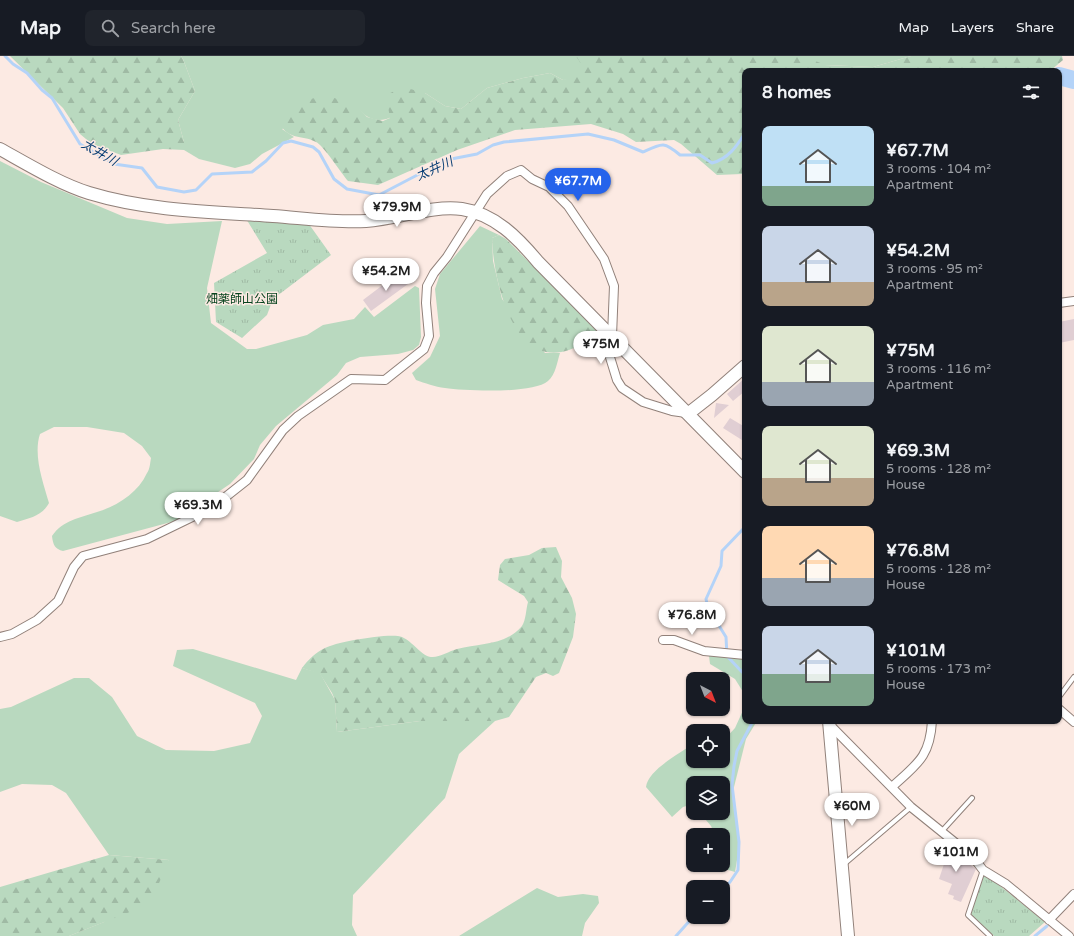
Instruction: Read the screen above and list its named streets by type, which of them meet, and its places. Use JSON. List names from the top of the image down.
{
  "water": ["太井川"],
  "parks": ["畑薬師山公園"],
  "north": "bottom right",
  "page": {
    "header": "Map",
    "search": "Search here",
    "nav": ["Map", "Layers", "Share"],
    "heading": "8 homes",
    "list": [
      {
        "name": "¥67.7M",
        "note": "3 rooms · 104 m² · Apartment"
      },
      {
        "name": "¥54.2M",
        "note": "3 rooms · 95 m² · Apartment"
      },
      {
        "name": "¥75M",
        "note": "3 rooms · 116 m² · Apartment"
      },
      {
        "name": "¥69.3M",
        "note": "5 rooms · 128 m² · House"
      },
      {
        "name": "¥76.8M",
        "note": "5 rooms · 128 m² · House"
      },
      {
        "name": "¥101M",
        "note": "5 rooms · 173 m² · House"
      }
    ],
    "price": [
      "¥67.7M",
      "¥79.9M",
      "¥54.2M",
      "¥75M",
      "¥69.3M",
      "¥76.8M",
      "¥60M",
      "¥101M"
    ],
    "map_buttons": ["+", "−"]
  }
}
